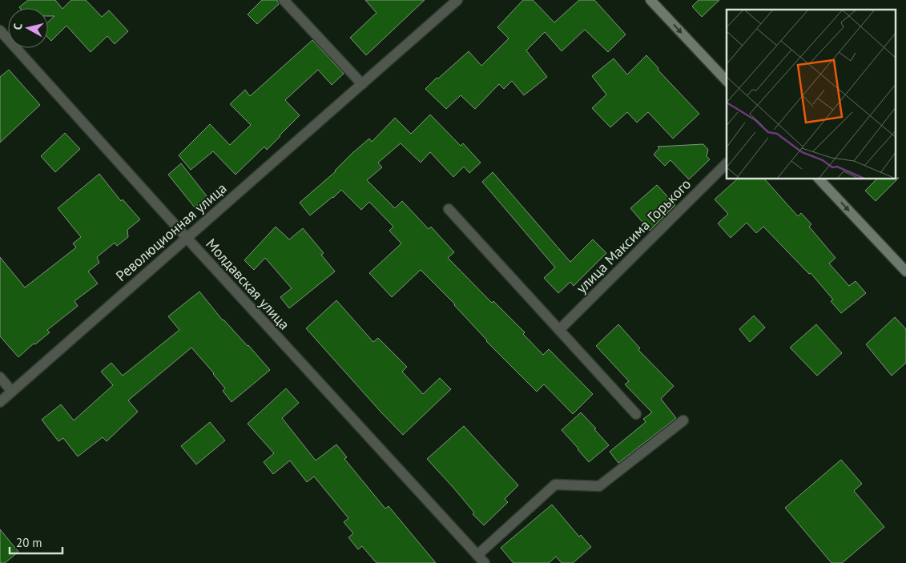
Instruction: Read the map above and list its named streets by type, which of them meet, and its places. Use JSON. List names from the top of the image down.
{
  "streets": {
    "street": ["Революционная улица", "улица Максима Горького", "Молдавская улица"]
  },
  "crossings": [
    ["Революционная улица", "Молдавская улица"]
  ],
  "scale_bar": "20 m",
  "north": "left"
}
